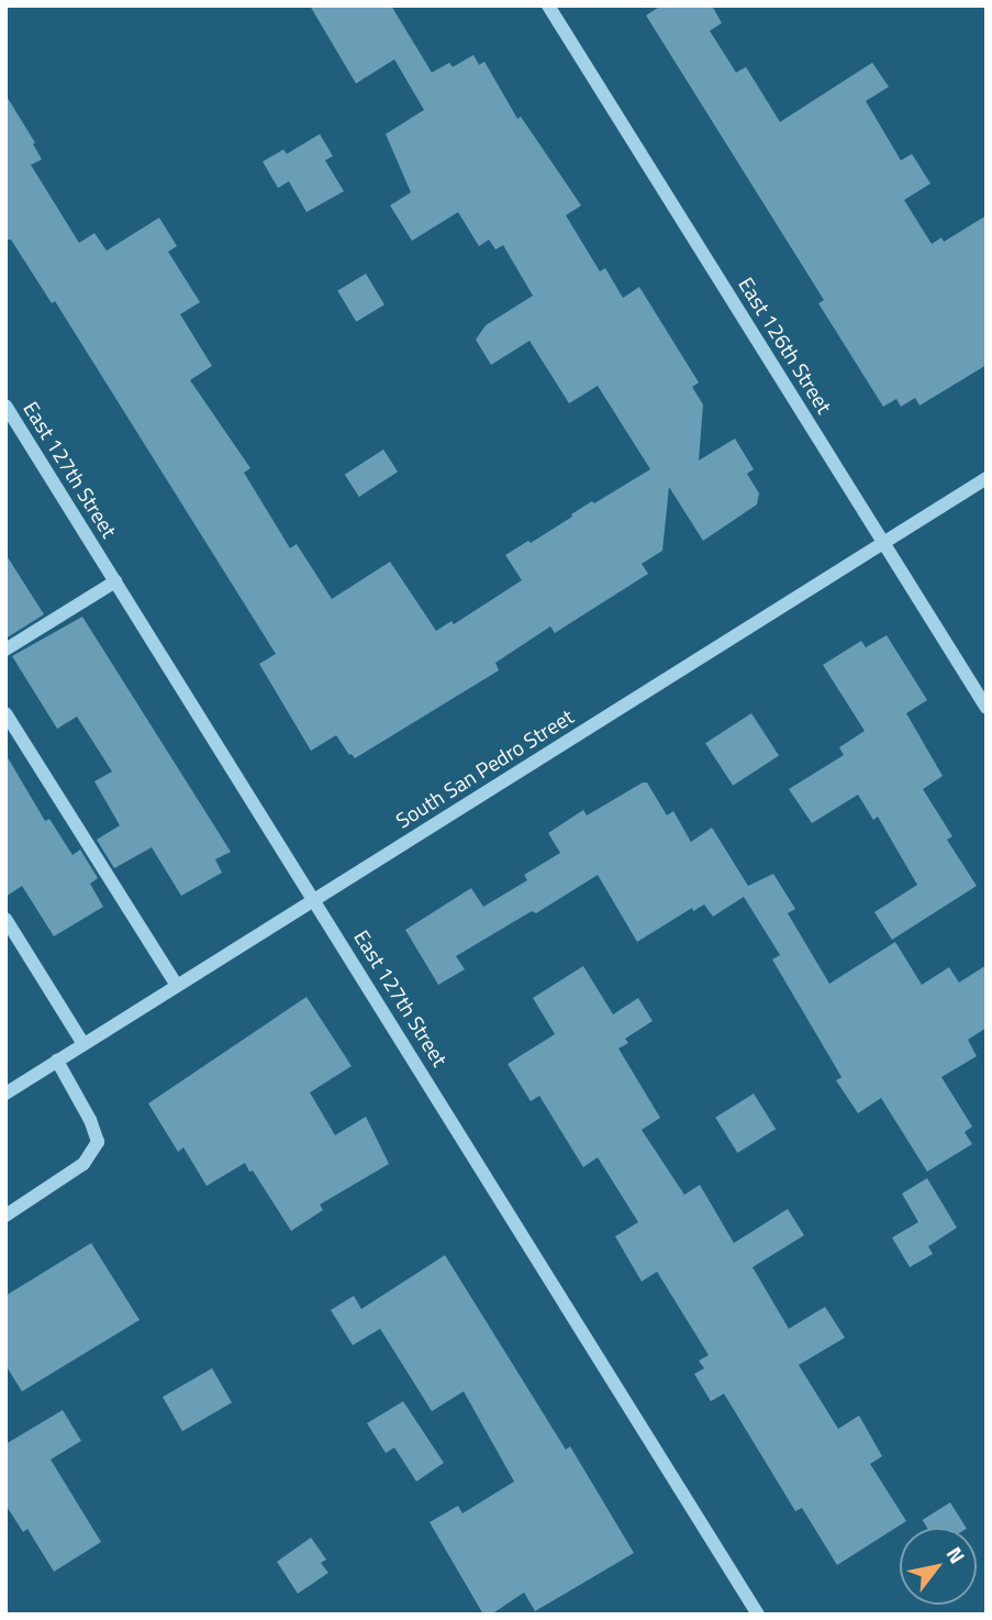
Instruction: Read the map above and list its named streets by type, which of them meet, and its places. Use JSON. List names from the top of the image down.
{
  "streets": {
    "street": ["East 126th Street", "East 127th Street", "South San Pedro Street"]
  },
  "crossings": [
    ["East 126th Street", "South San Pedro Street"],
    ["East 127th Street", "South San Pedro Street"]
  ],
  "north": "top right"
}
